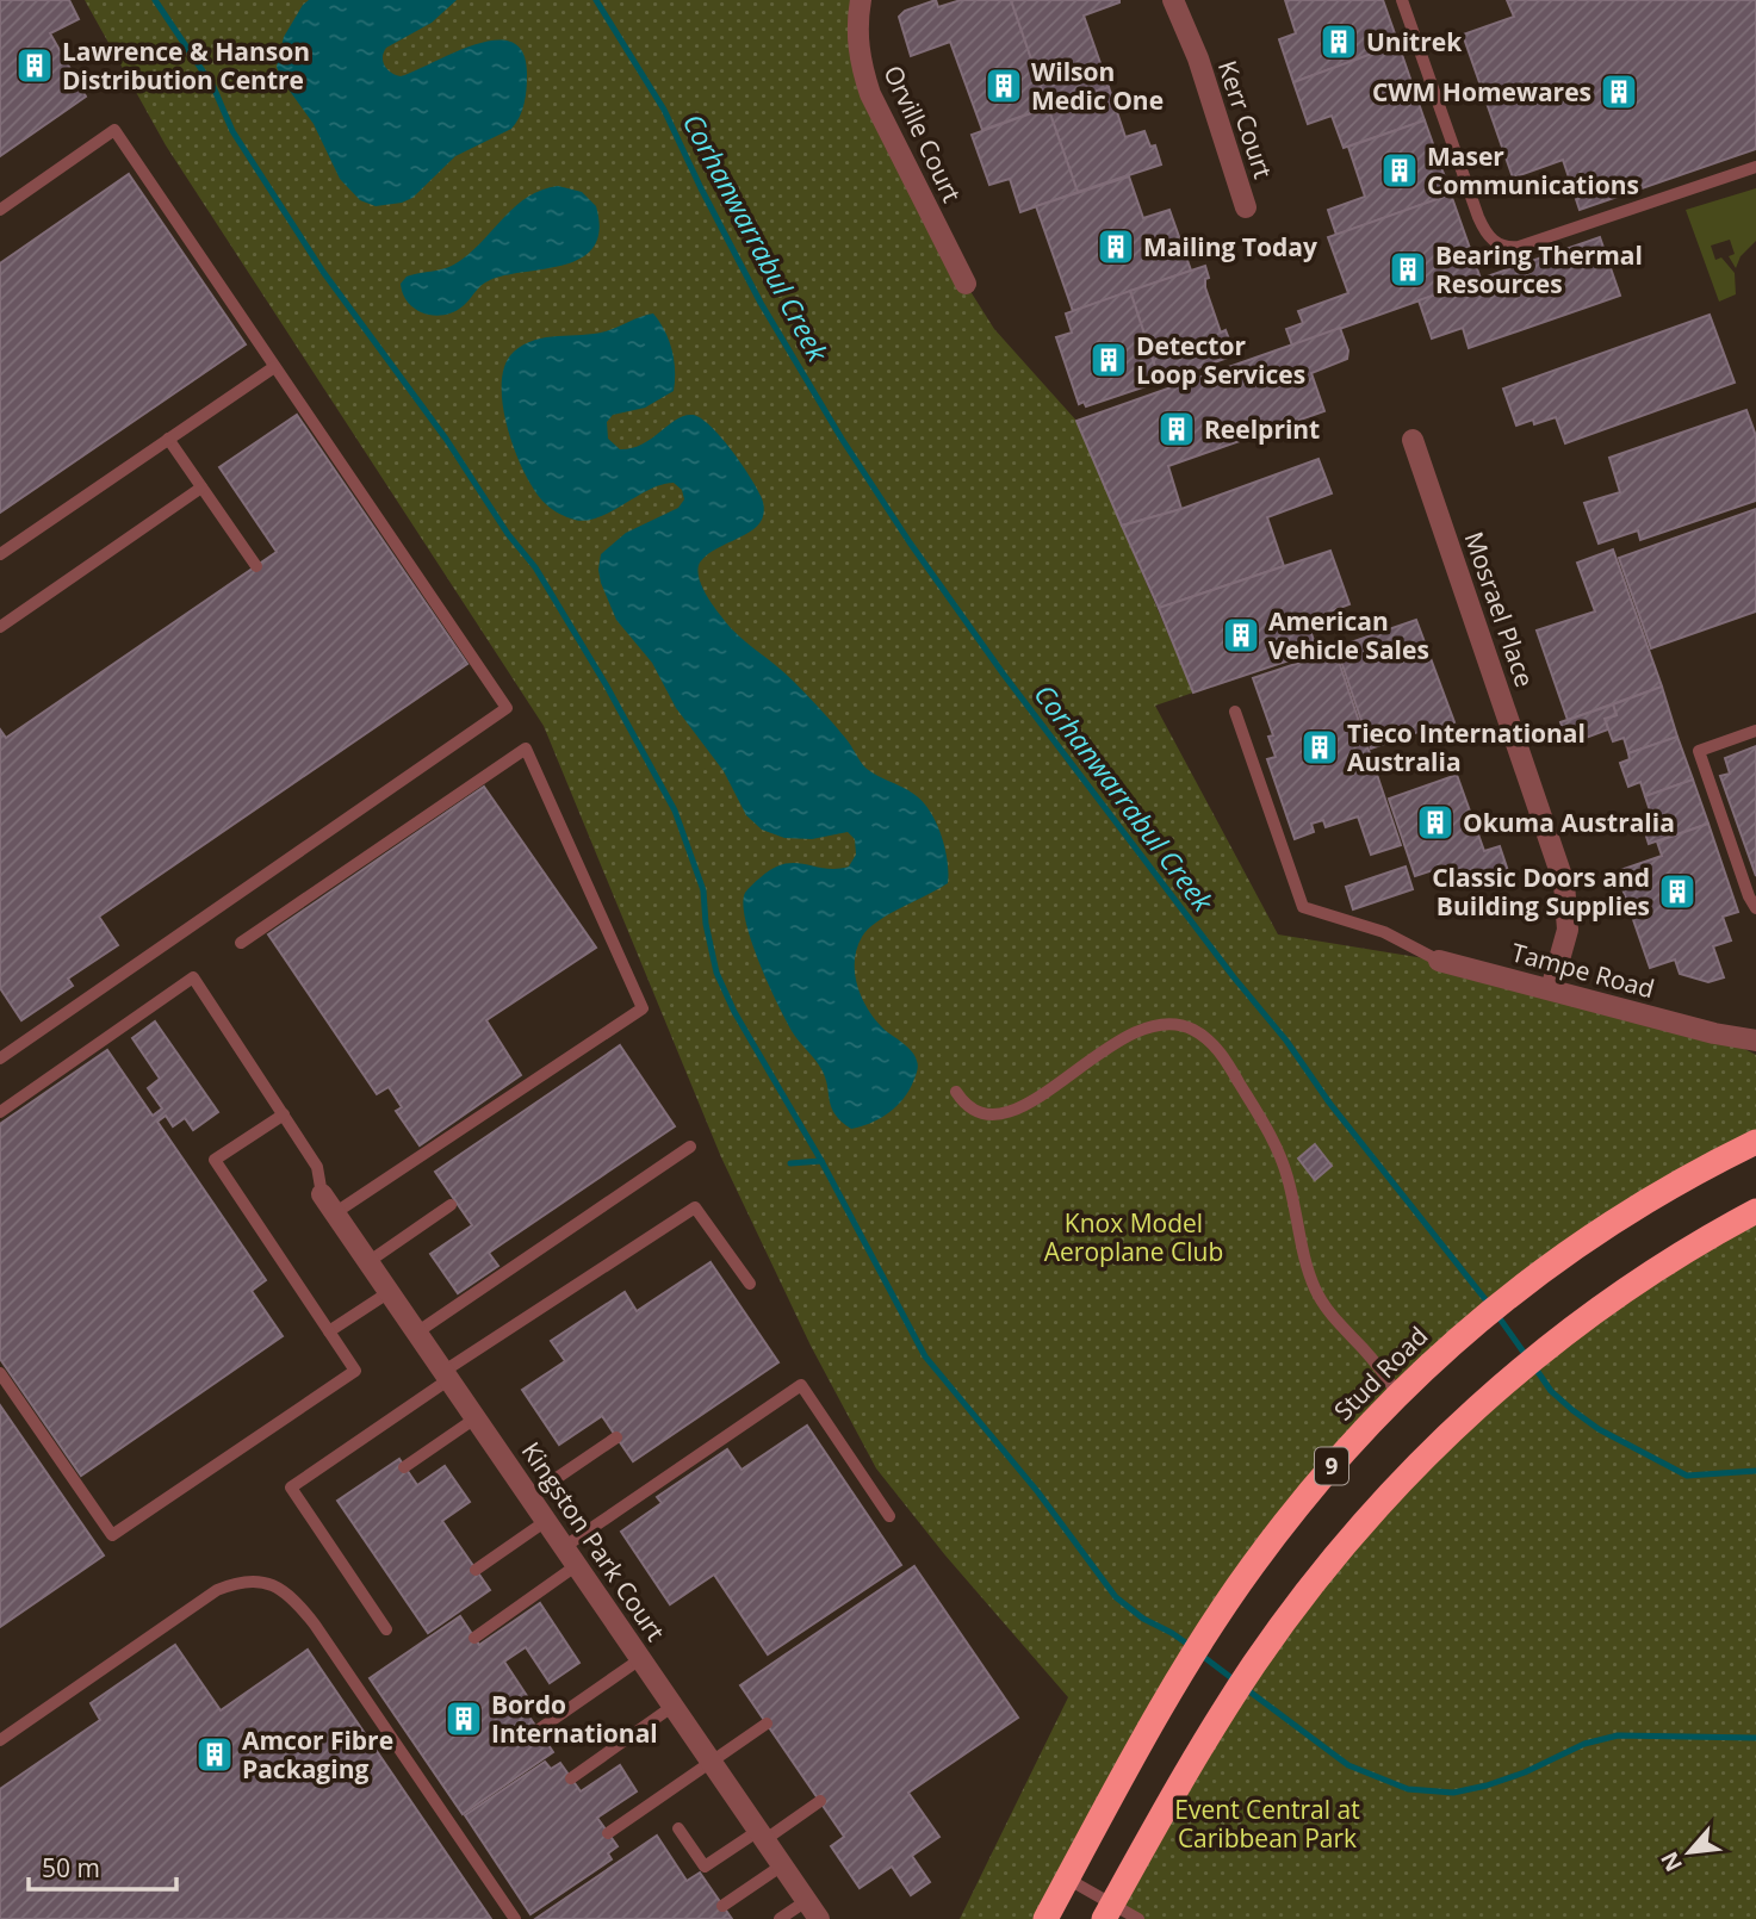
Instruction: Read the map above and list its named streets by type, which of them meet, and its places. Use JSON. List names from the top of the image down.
{
  "streets": {
    "highway": ["Stud Road", "9"],
    "street": [
      "Kerr Court",
      "Orville Court",
      "Mosrael Place",
      "Tampe Road",
      "Kingston Park Court"
    ]
  },
  "crossings": [
    ["Mosrael Place", "Tampe Road"]
  ],
  "water": ["Corhanwarrabul Creek"],
  "parks": ["Knox Model Aeroplane Club", "Event Central at Caribbean Park"],
  "places": {
    "building": [
      "Unitrek",
      "Lawrence & Hanson Distribution Centre",
      "Wilson Medic One",
      "CWM Homewares",
      "Maser Communications",
      "Mailing Today",
      "Bearing Thermal Resources",
      "Detector Loop Services",
      "Reelprint",
      "American Vehicle Sales",
      "Tieco International Australia",
      "Okuma Australia",
      "Classic Doors and Building Supplies",
      "Bordo International",
      "Amcor Fibre Packaging"
    ]
  },
  "scale_bar": "50 m",
  "north": "bottom left"
}
